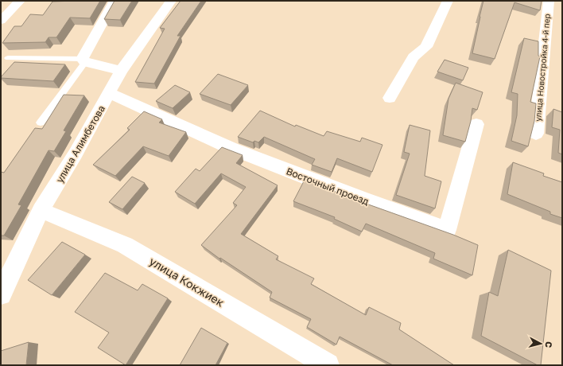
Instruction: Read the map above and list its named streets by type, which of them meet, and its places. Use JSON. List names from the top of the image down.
{
  "streets": {
    "street": [
      "улица Новостройка 4-й пер",
      "улица Алимбетова",
      "Восточный проезд",
      "улица Кокжиек"
    ]
  },
  "crossings": [
    ["улица Алимбетова", "Восточный проезд"],
    ["улица Алимбетова", "улица Кокжиек"]
  ],
  "north": "right"
}
